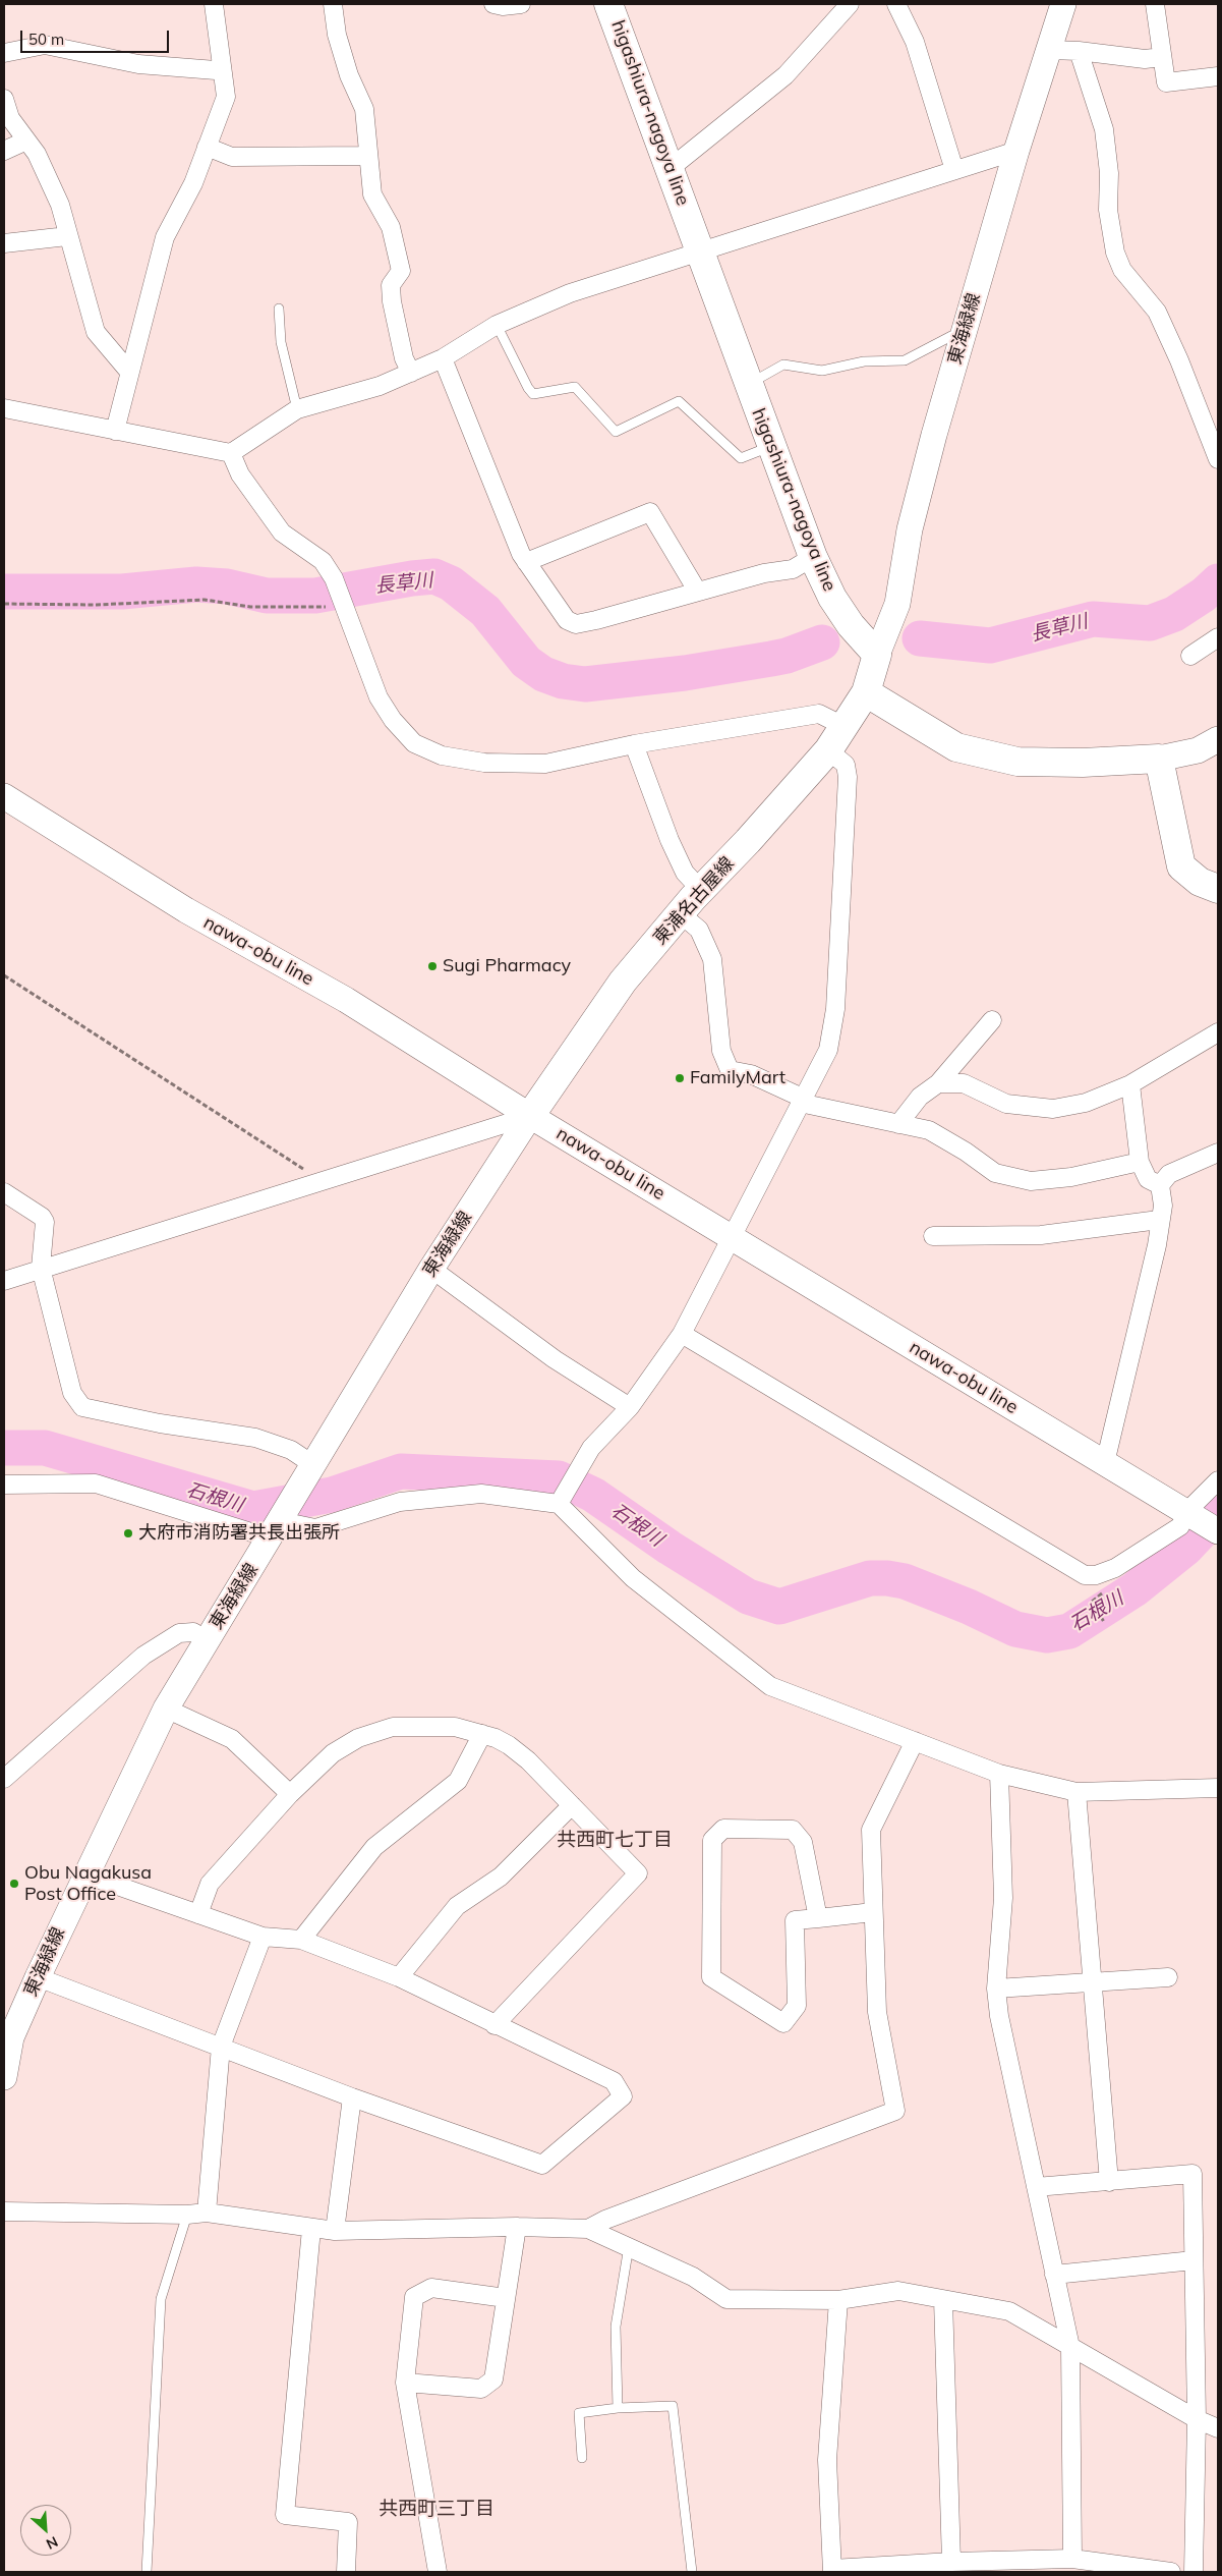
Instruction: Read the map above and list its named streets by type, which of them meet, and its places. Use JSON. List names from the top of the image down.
{
  "streets": {
    "main road": [
      "higashiura-nagoya line",
      "東海緑線",
      "東浦名古屋線",
      "nawa-obu line"
    ]
  },
  "crossings": [
    ["higashiura-nagoya line", "東海緑線"],
    ["東海緑線", "東浦名古屋線"],
    ["東海緑線", "nawa-obu line"],
    ["東浦名古屋線", "nawa-obu line"]
  ],
  "districts": ["共西町七丁目", "共西町三丁目"],
  "water": ["長草川", "石根川"],
  "places": [
    "Sugi Pharmacy",
    "FamilyMart",
    "大府市消防署共長出張所",
    "Obu Nagakusa Post Office"
  ],
  "scale_bar": "50 m",
  "north": "bottom right"
}
